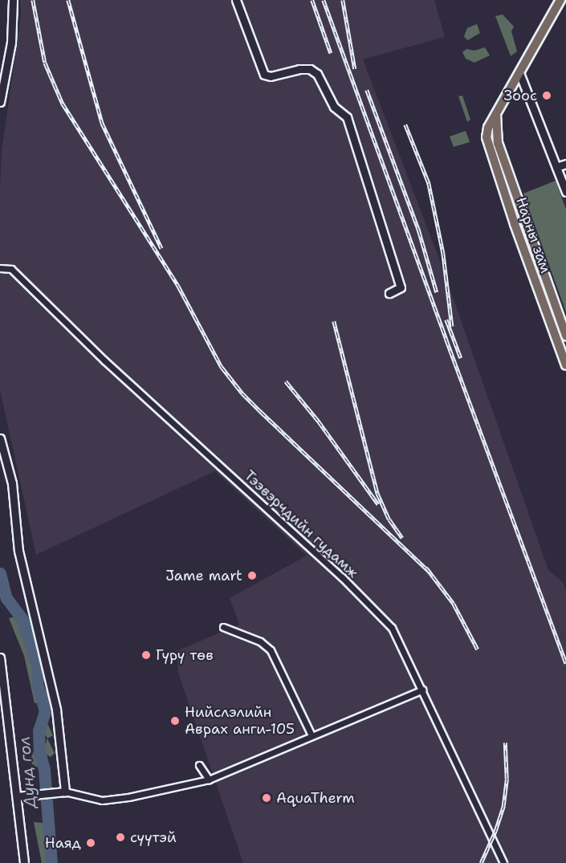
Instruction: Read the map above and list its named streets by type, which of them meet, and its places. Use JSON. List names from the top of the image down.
{
  "streets": {
    "main road": ["Нарны зам"],
    "street": ["Тээвэрчдийн гудамж"]
  },
  "water": ["Дунд гол"],
  "places": [
    "Зоос",
    "Jame mart",
    "Гүрү төв",
    "Нийслэлийн Аврах анги-105",
    "AquaTherm",
    "сүүтэй",
    "Наяд"
  ]
}
